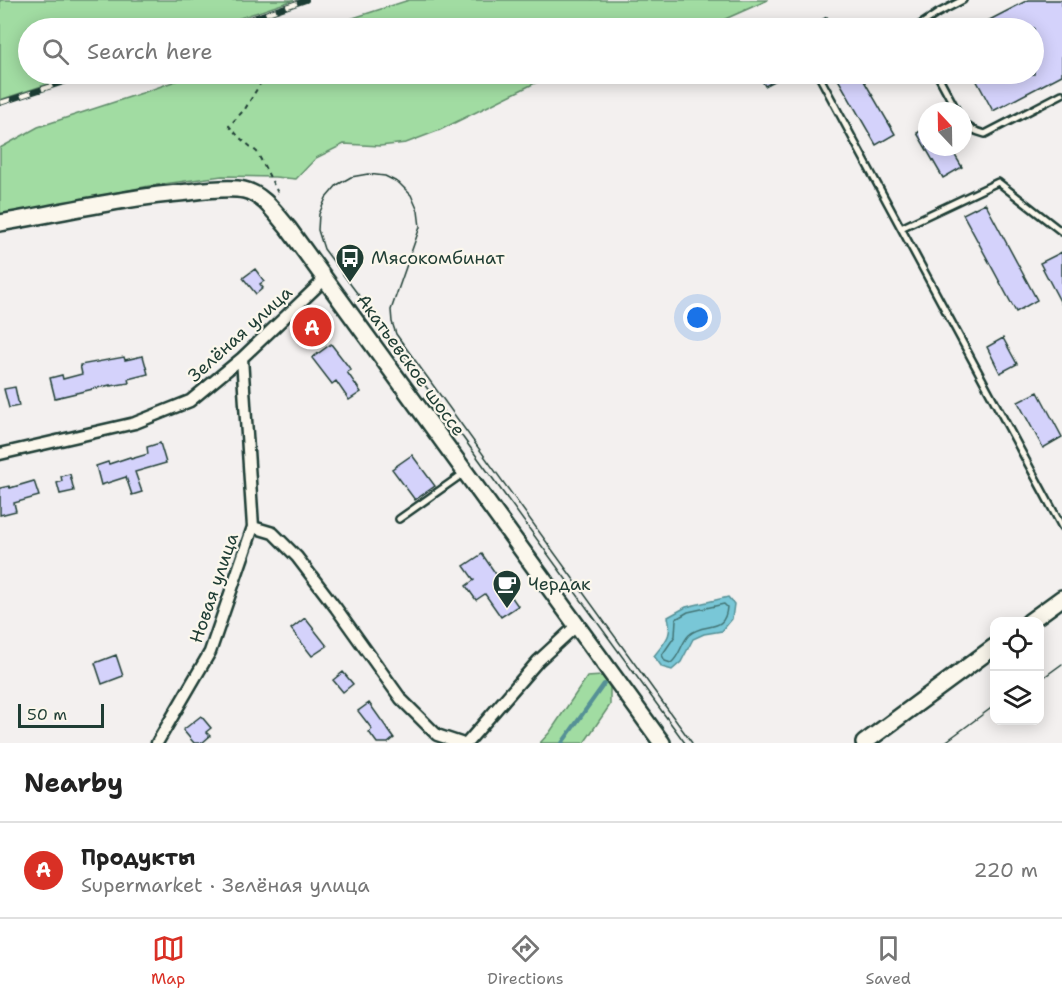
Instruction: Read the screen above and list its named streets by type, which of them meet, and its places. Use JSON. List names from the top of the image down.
{
  "streets": {
    "main road": ["Акатьевское шоссе"],
    "street": ["Зелёная улица", "Новая улица"]
  },
  "crossings": [
    ["Зелёная улица", "Акатьевское шоссе"],
    ["Зелёная улица", "Новая улица"]
  ],
  "places": {
    "bus stop": ["Мясокомбинат"],
    "cafe": ["Чердак"]
  },
  "scale_bar": "50 m",
  "north": "top",
  "page": {
    "search": "Search here",
    "pins": "A",
    "scale": "50 m",
    "heading": "Nearby",
    "list": [
      {
        "mark": "A",
        "name": "Продукты",
        "note": "Supermarket · Зелёная улица",
        "value": "220 m"
      }
    ],
    "nav": ["Map", "Directions", "Saved"]
  }
}
